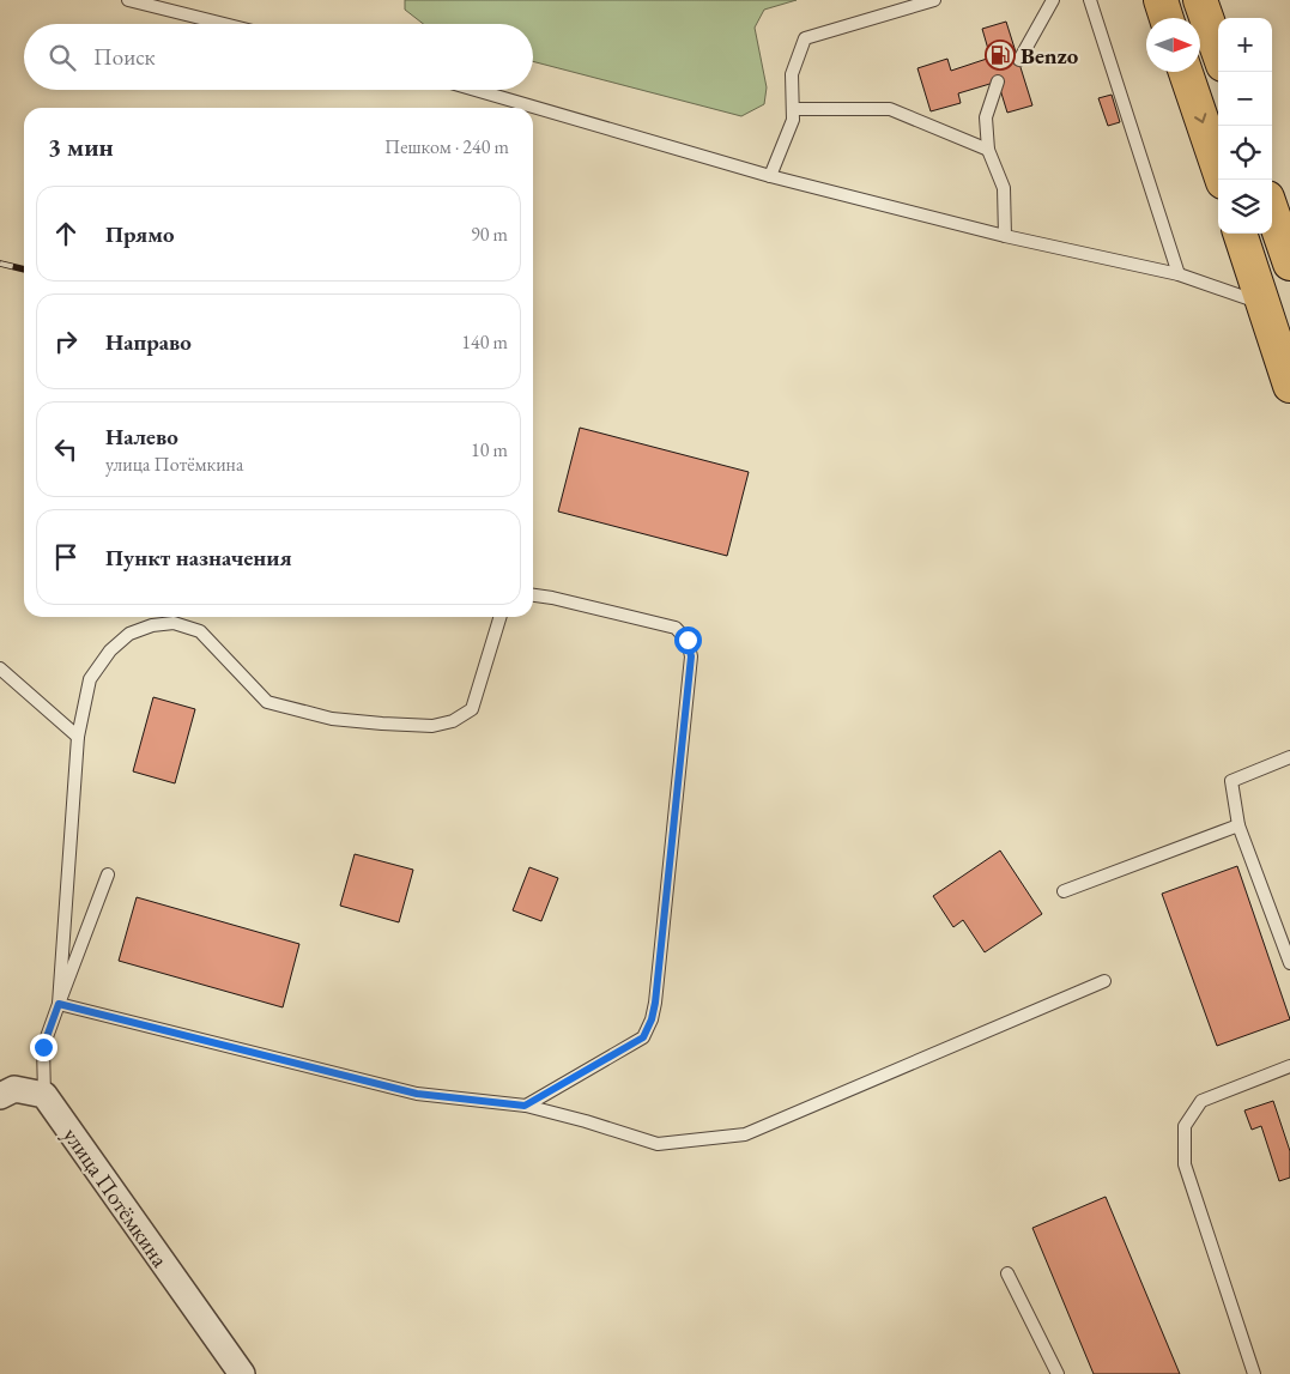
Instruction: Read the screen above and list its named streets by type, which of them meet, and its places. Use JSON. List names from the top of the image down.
{
  "streets": {
    "street": ["улица Потёмкина"]
  },
  "places": {
    "fuel station": ["Benzo"]
  },
  "north": "right",
  "page": {
    "map_buttons": ["+", "−"],
    "search": "Поиск",
    "heading": ["3 мин", "Пешком · 240 m"],
    "list": [
      ["Прямо", "90 m"],
      ["Направо", "140 m"],
      ["Налево", "улица Потёмкина", "10 m"],
      "Пункт назначения"
    ]
  }
}
